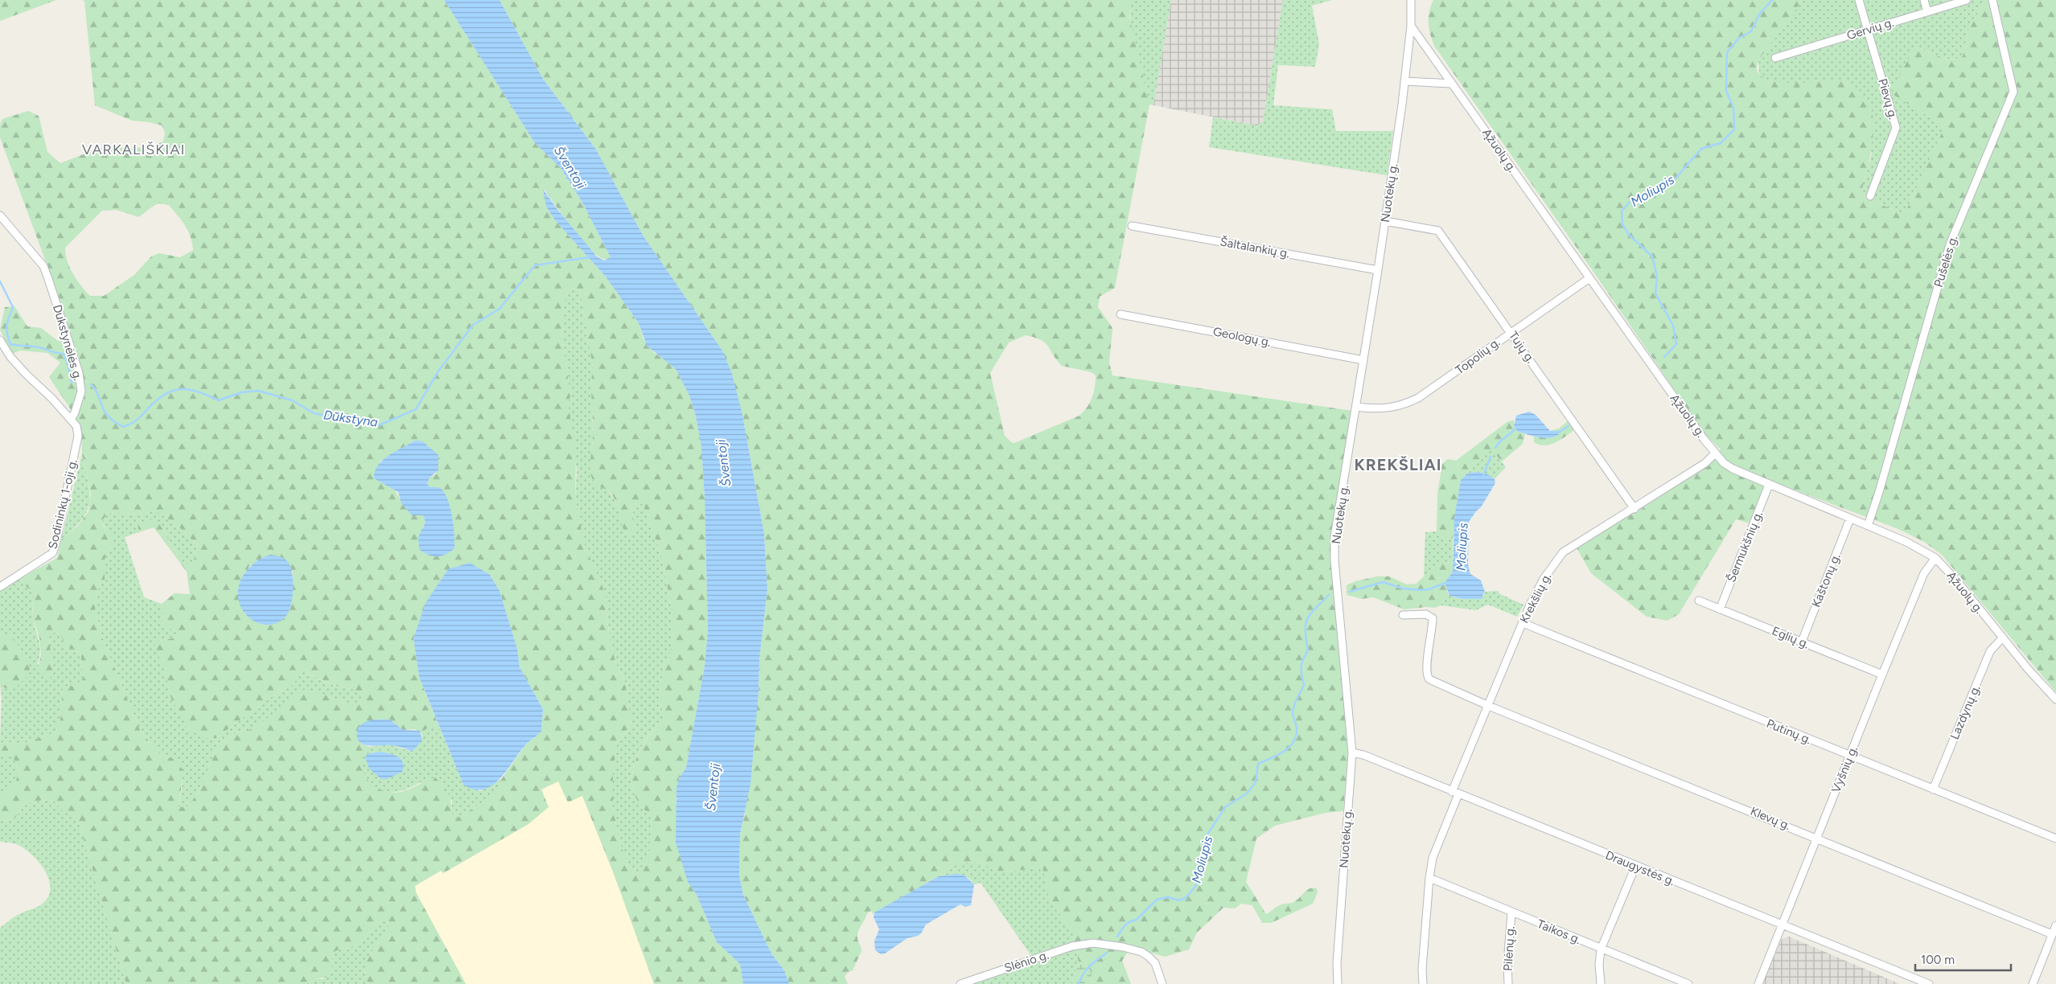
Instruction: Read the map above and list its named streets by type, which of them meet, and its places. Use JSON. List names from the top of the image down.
{
  "streets": {
    "street": [
      "Gervių g.",
      "Pievų g.",
      "Ąžuolų g.",
      "Nuotekų g.",
      "Šaltalankių g.",
      "Pušelės g.",
      "Geologų g.",
      "Dukstynėlės g.",
      "Tujų g.",
      "Topolių g.",
      "Sodininkų 1-oji g.",
      "Šermukšnių g.",
      "Kaštonų g.",
      "Krekšlių g.",
      "Eglių g.",
      "Lazdynų g.",
      "Putinų g.",
      "Vyšnių g.",
      "Klevų g.",
      "Draugystės g.",
      "Taikos g.",
      "Pilėnų g.",
      "Slėnio g."
    ]
  },
  "crossings": [
    ["Gervių g.", "Pievų g."],
    ["Ąžuolų g.", "Nuotekų g."],
    ["Ąžuolų g.", "Pušelės g."],
    ["Ąžuolų g.", "Topolių g."],
    ["Ąžuolų g.", "Šermukšnių g."],
    ["Ąžuolų g.", "Kaštonų g."],
    ["Ąžuolų g.", "Krekšlių g."],
    ["Ąžuolų g.", "Lazdynų g."],
    ["Ąžuolų g.", "Vyšnių g."],
    ["Nuotekų g.", "Šaltalankių g."],
    ["Nuotekų g.", "Geologų g."],
    ["Nuotekų g.", "Tujų g."],
    ["Nuotekų g.", "Topolių g."],
    ["Nuotekų g.", "Draugystės g."],
    ["Dukstynėlės g.", "Sodininkų 1-oji g."],
    ["Tujų g.", "Topolių g."],
    ["Tujų g.", "Krekšlių g."],
    ["Šermukšnių g.", "Eglių g."],
    ["Kaštonų g.", "Eglių g."],
    ["Krekšlių g.", "Putinų g."],
    ["Krekšlių g.", "Klevų g."],
    ["Krekšlių g.", "Draugystės g."],
    ["Krekšlių g.", "Taikos g."],
    ["Eglių g.", "Vyšnių g."],
    ["Lazdynų g.", "Putinų g."],
    ["Putinų g.", "Vyšnių g."],
    ["Vyšnių g.", "Klevų g."],
    ["Vyšnių g.", "Draugystės g."],
    ["Taikos g.", "Pilėnų g."]
  ],
  "districts": ["VARKALIŠKIAI", "KREKŠLIAI"],
  "water": ["Šventoji", "Moliupis", "Dūkstyna"],
  "scale_bar": "100 m"
}
